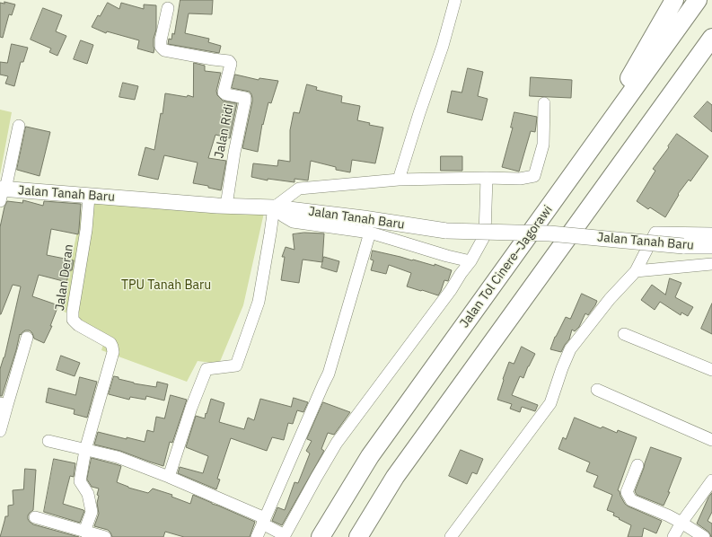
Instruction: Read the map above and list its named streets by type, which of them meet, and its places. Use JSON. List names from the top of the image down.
{
  "streets": {
    "highway": ["Jalan Tol Cinere–Jagorawi"],
    "main road": ["Jalan Tanah Baru"],
    "street": ["Jalan Ridi", "Jalan Deran"]
  },
  "crossings": [
    ["Jalan Ridi", "Jalan Tanah Baru"],
    ["Jalan Tanah Baru", "Jalan Deran"]
  ],
  "parks": ["TPU Tanah Baru"]
}
